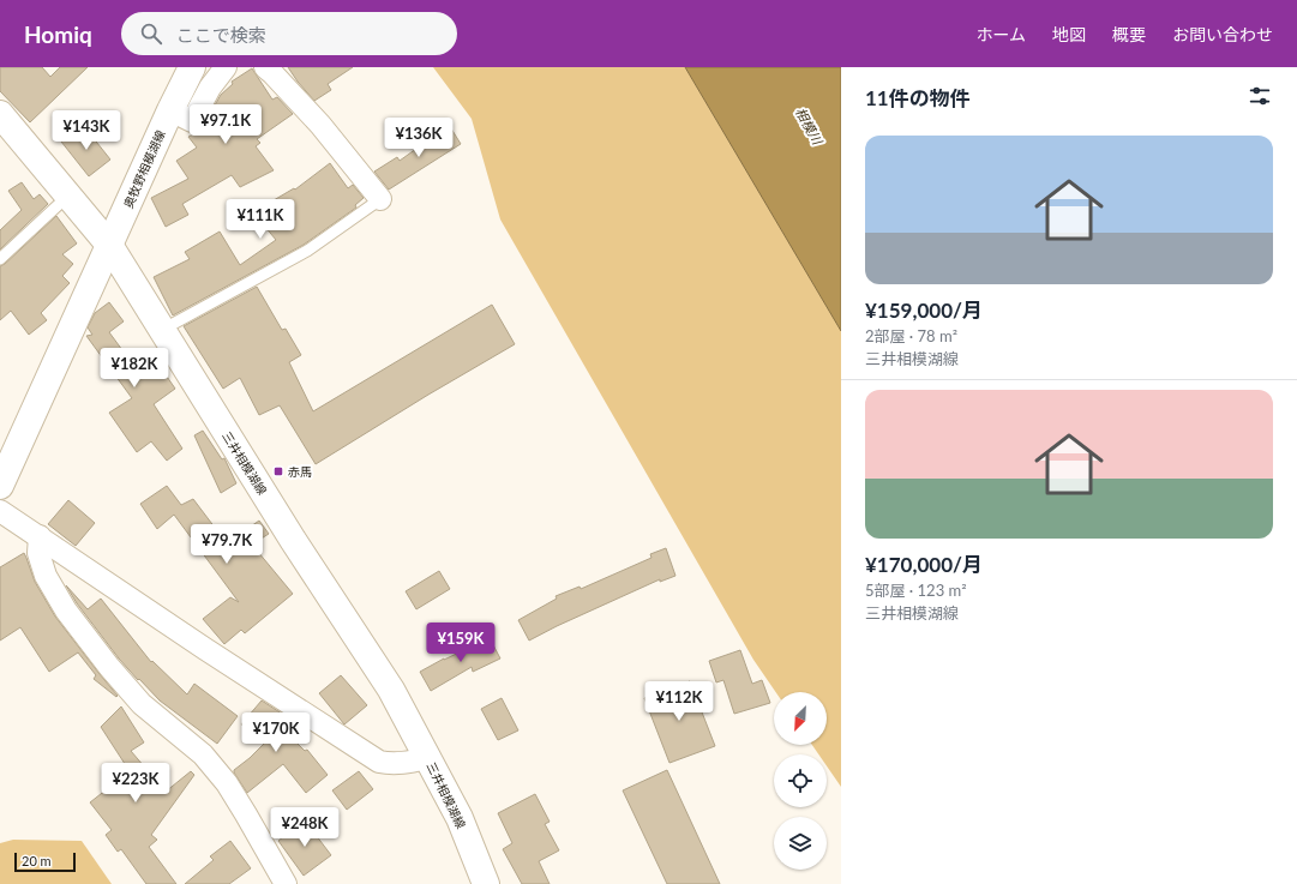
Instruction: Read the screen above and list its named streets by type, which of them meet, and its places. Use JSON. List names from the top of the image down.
{
  "streets": {
    "main road": ["奥牧野相模湖線", "三井相模湖線"]
  },
  "crossings": [
    ["奥牧野相模湖線", "三井相模湖線"]
  ],
  "water": ["相模川"],
  "places": {
    "transit": ["赤馬"]
  },
  "scale_bar": "20 m",
  "north": "bottom left",
  "page": {
    "header": "Homiq",
    "search": "ここで検索",
    "nav": [
      "ホーム",
      "地図",
      "概要",
      "お問い合わせ"
    ],
    "heading": "11件の物件",
    "price": [
      "¥97.1K",
      "¥143K",
      "¥136K",
      "¥111K",
      "¥182K",
      "¥79.7K",
      "¥159K",
      "¥112K",
      "¥170K",
      "¥223K",
      "¥248K"
    ],
    "list": [
      {
        "name": "¥159,000/月",
        "note": "2部屋 · 78 m² · 三井相模湖線"
      },
      {
        "name": "¥170,000/月",
        "note": "5部屋 · 123 m² · 三井相模湖線"
      }
    ],
    "scale": "20 m"
  }
}
